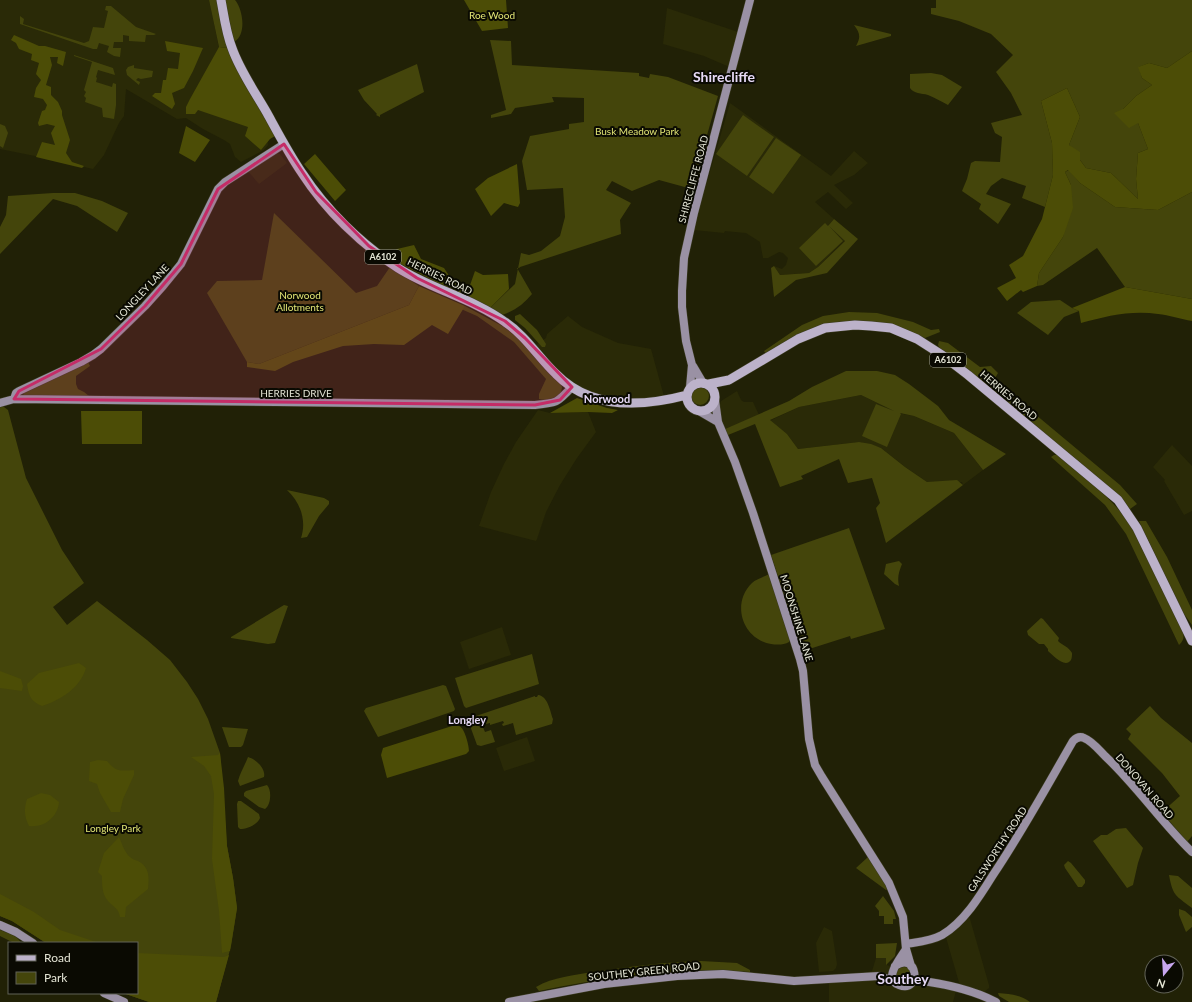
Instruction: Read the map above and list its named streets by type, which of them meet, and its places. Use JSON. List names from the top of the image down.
{
  "streets": {
    "main road": ["A6102", "HERRIES ROAD"],
    "street": [
      "SHIRECLIFFE ROAD",
      "LONGLEY LANE",
      "HERRIES DRIVE",
      "MOONSHINE LANE",
      "DONOVAN ROAD",
      "GALSWORTHY ROAD",
      "SOUTHEY GREEN ROAD"
    ]
  },
  "crossings": [
    ["SHIRECLIFFE ROAD", "A6102"],
    ["SHIRECLIFFE ROAD", "MOONSHINE LANE"],
    ["A6102", "HERRIES ROAD"],
    ["A6102", "MOONSHINE LANE"],
    ["HERRIES ROAD", "LONGLEY LANE"],
    ["HERRIES ROAD", "HERRIES DRIVE"],
    ["LONGLEY LANE", "HERRIES DRIVE"],
    ["MOONSHINE LANE", "GALSWORTHY ROAD"],
    ["MOONSHINE LANE", "SOUTHEY GREEN ROAD"],
    ["DONOVAN ROAD", "GALSWORTHY ROAD"]
  ],
  "districts": [
    "Shirecliffe",
    "Norwood",
    "Longley",
    "Southey"
  ],
  "parks": [
    "Roe Wood",
    "Busk Meadow Park",
    "Norwood Allotments",
    "Longley Park"
  ],
  "legend": ["Road", "Park"],
  "north": "bottom"
}
